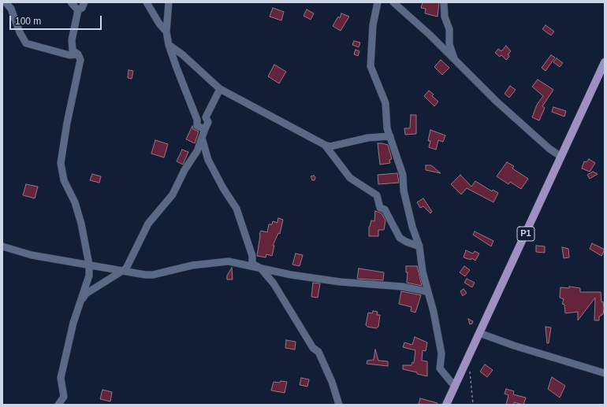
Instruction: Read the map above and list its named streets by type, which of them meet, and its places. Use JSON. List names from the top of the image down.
{
  "streets": {
    "main road": ["P1"]
  },
  "scale_bar": "100 m"
}
